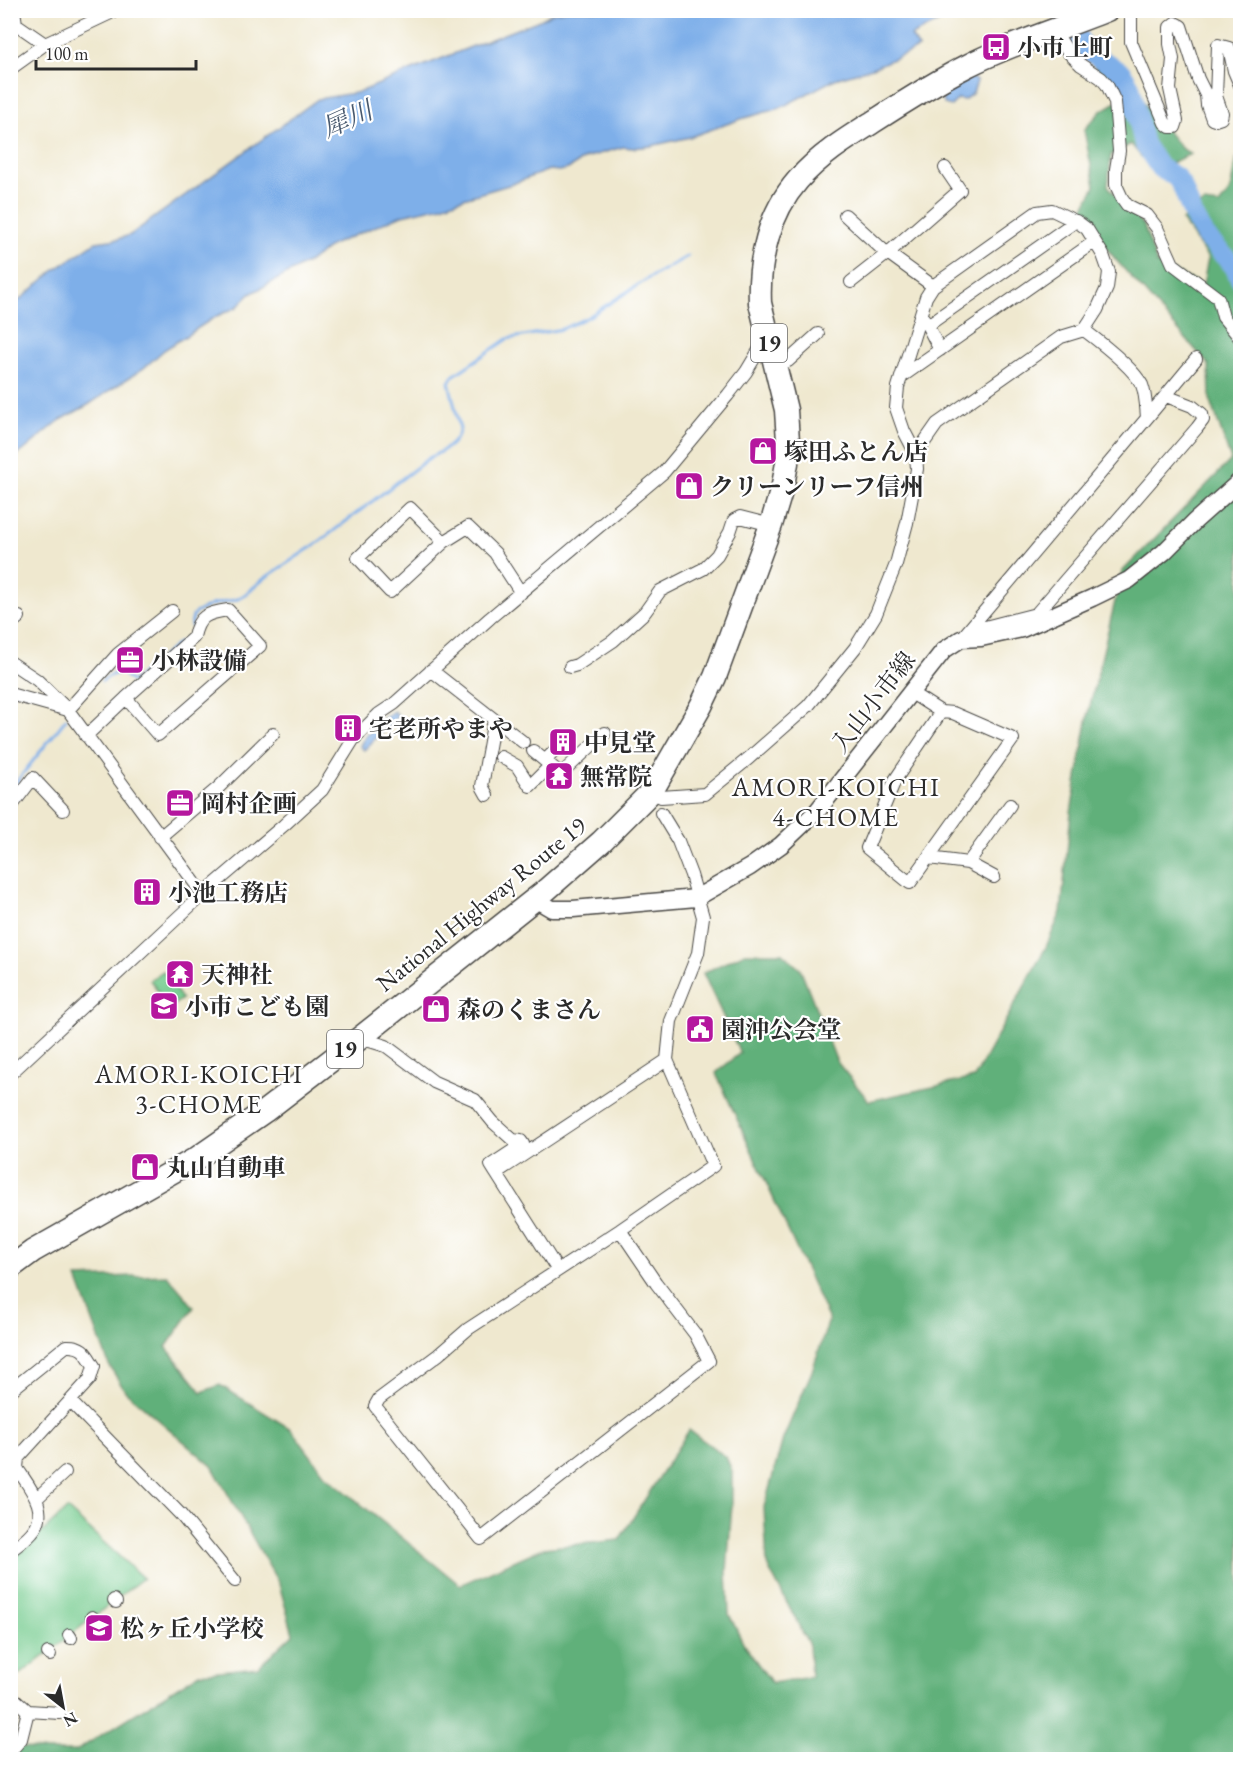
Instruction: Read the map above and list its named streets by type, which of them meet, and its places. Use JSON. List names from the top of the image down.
{
  "streets": {
    "highway": ["19", "National Highway Route 19"],
    "main road": ["入山小市線"]
  },
  "crossings": [
    ["入山小市線", "National Highway Route 19"]
  ],
  "districts": ["AMORI-KOICHI 4-CHOME", "AMORI-KOICHI 3-CHOME"],
  "water": ["犀川"],
  "places": {
    "bus stop": ["小市上町"],
    "shop": [
      "塚田ふとん店",
      "クリーンリーフ信州",
      "森のくまさん",
      "丸山自動車"
    ],
    "office": ["小林設備", "岡村企画"],
    "building": ["宅老所やまや", "中見堂", "小池工務店"],
    "temple": ["無常院", "天神社"],
    "school or university": ["小市こども園", "松ヶ丘小学校"],
    "public building": ["園沖公会堂"]
  },
  "scale_bar": "100 m",
  "north": "bottom right"
}
